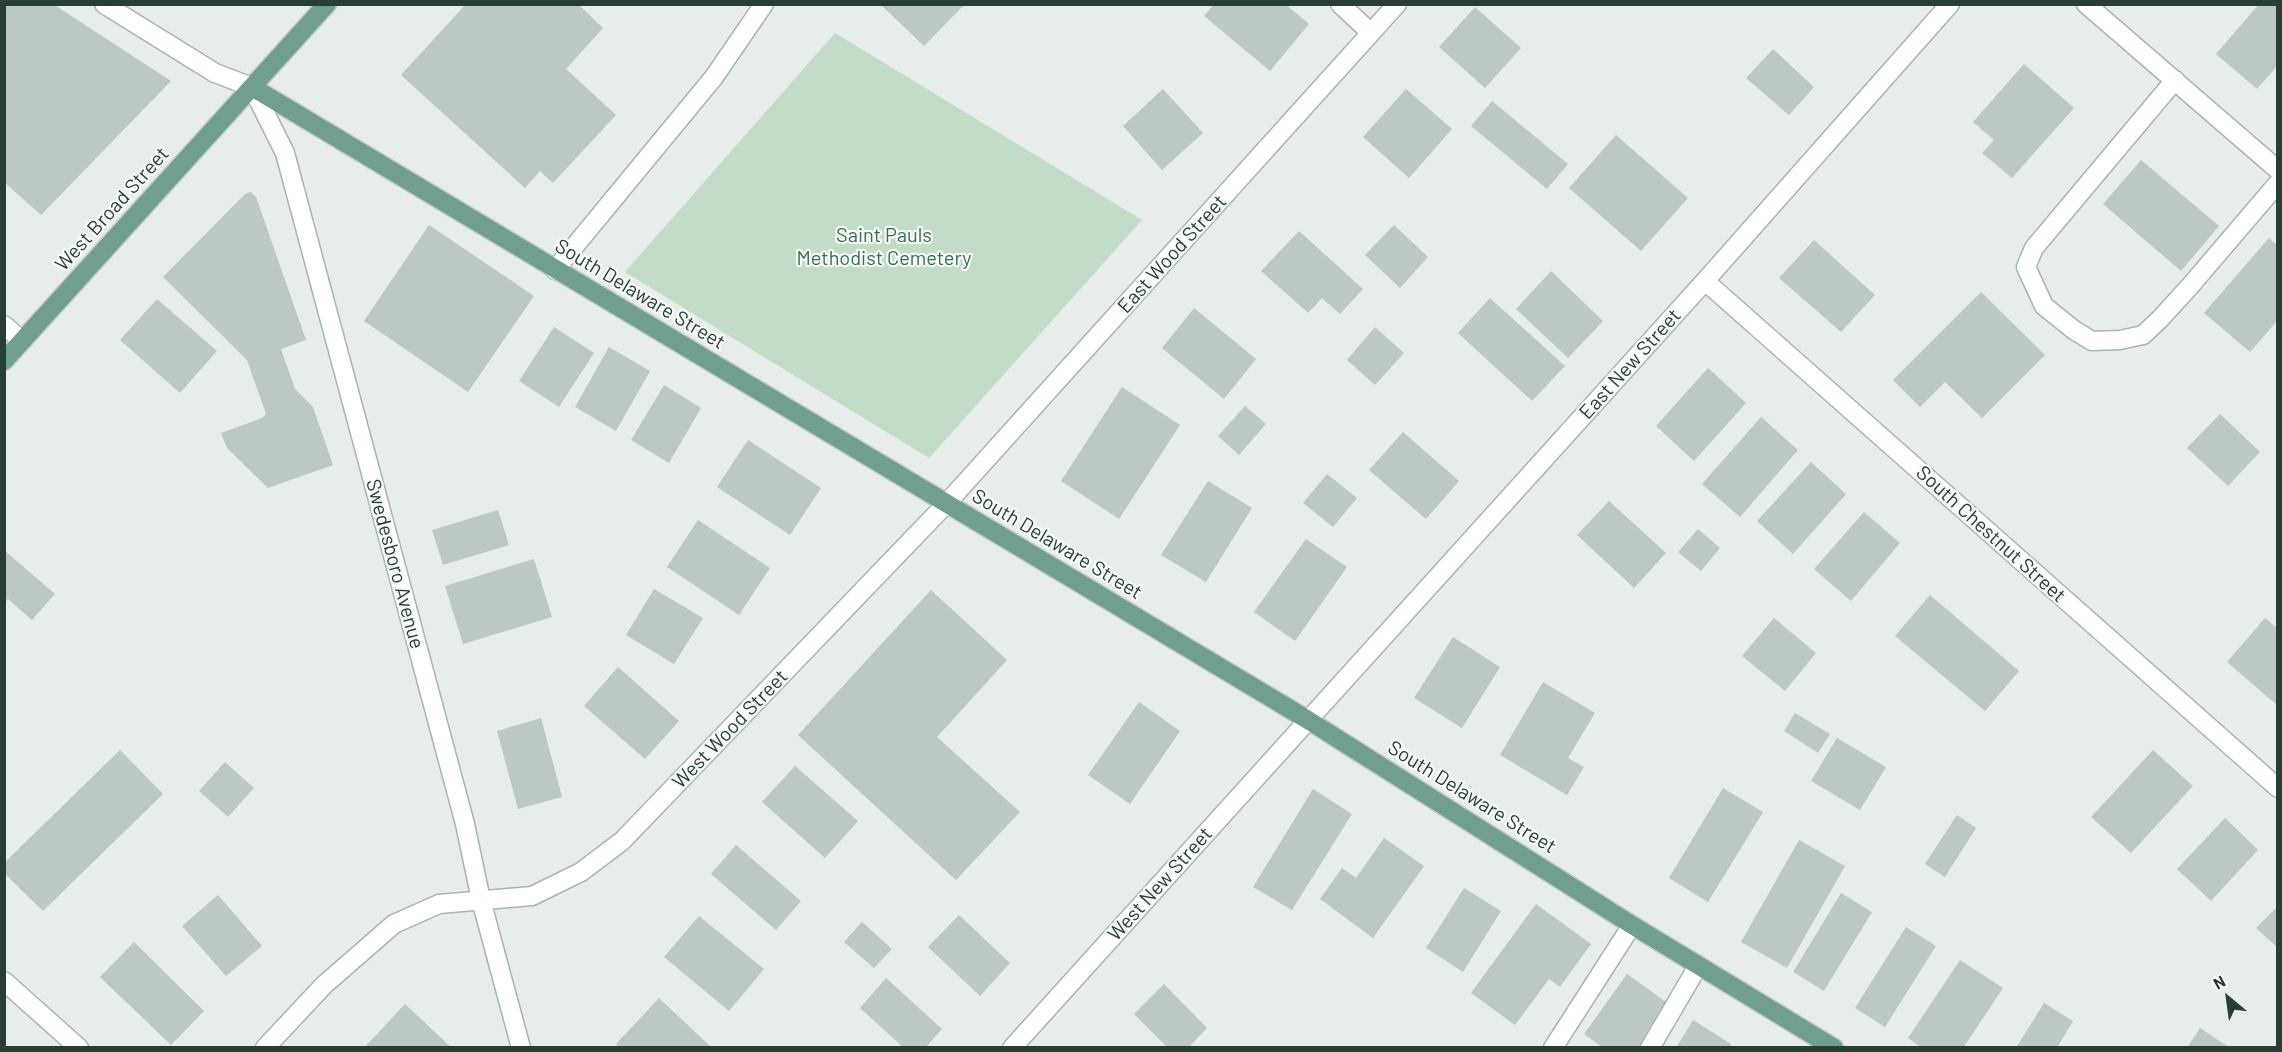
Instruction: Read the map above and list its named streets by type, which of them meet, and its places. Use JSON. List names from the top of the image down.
{
  "streets": {
    "main road": ["West Broad Street", "South Delaware Street"],
    "street": [
      "East Wood Street",
      "East New Street",
      "South Chestnut Street",
      "Swedesboro Avenue",
      "West Wood Street",
      "West New Street"
    ]
  },
  "crossings": [
    ["West Broad Street", "South Delaware Street"],
    ["West Broad Street", "Swedesboro Avenue"],
    ["East Wood Street", "South Delaware Street"],
    ["East Wood Street", "West Wood Street"],
    ["South Delaware Street", "East New Street"],
    ["South Delaware Street", "Swedesboro Avenue"],
    ["South Delaware Street", "West Wood Street"],
    ["South Delaware Street", "West New Street"],
    ["East New Street", "South Chestnut Street"],
    ["East New Street", "West New Street"],
    ["Swedesboro Avenue", "West Wood Street"]
  ],
  "parks": ["Saint Pauls Methodist Cemetery"],
  "north": "top left"
}
